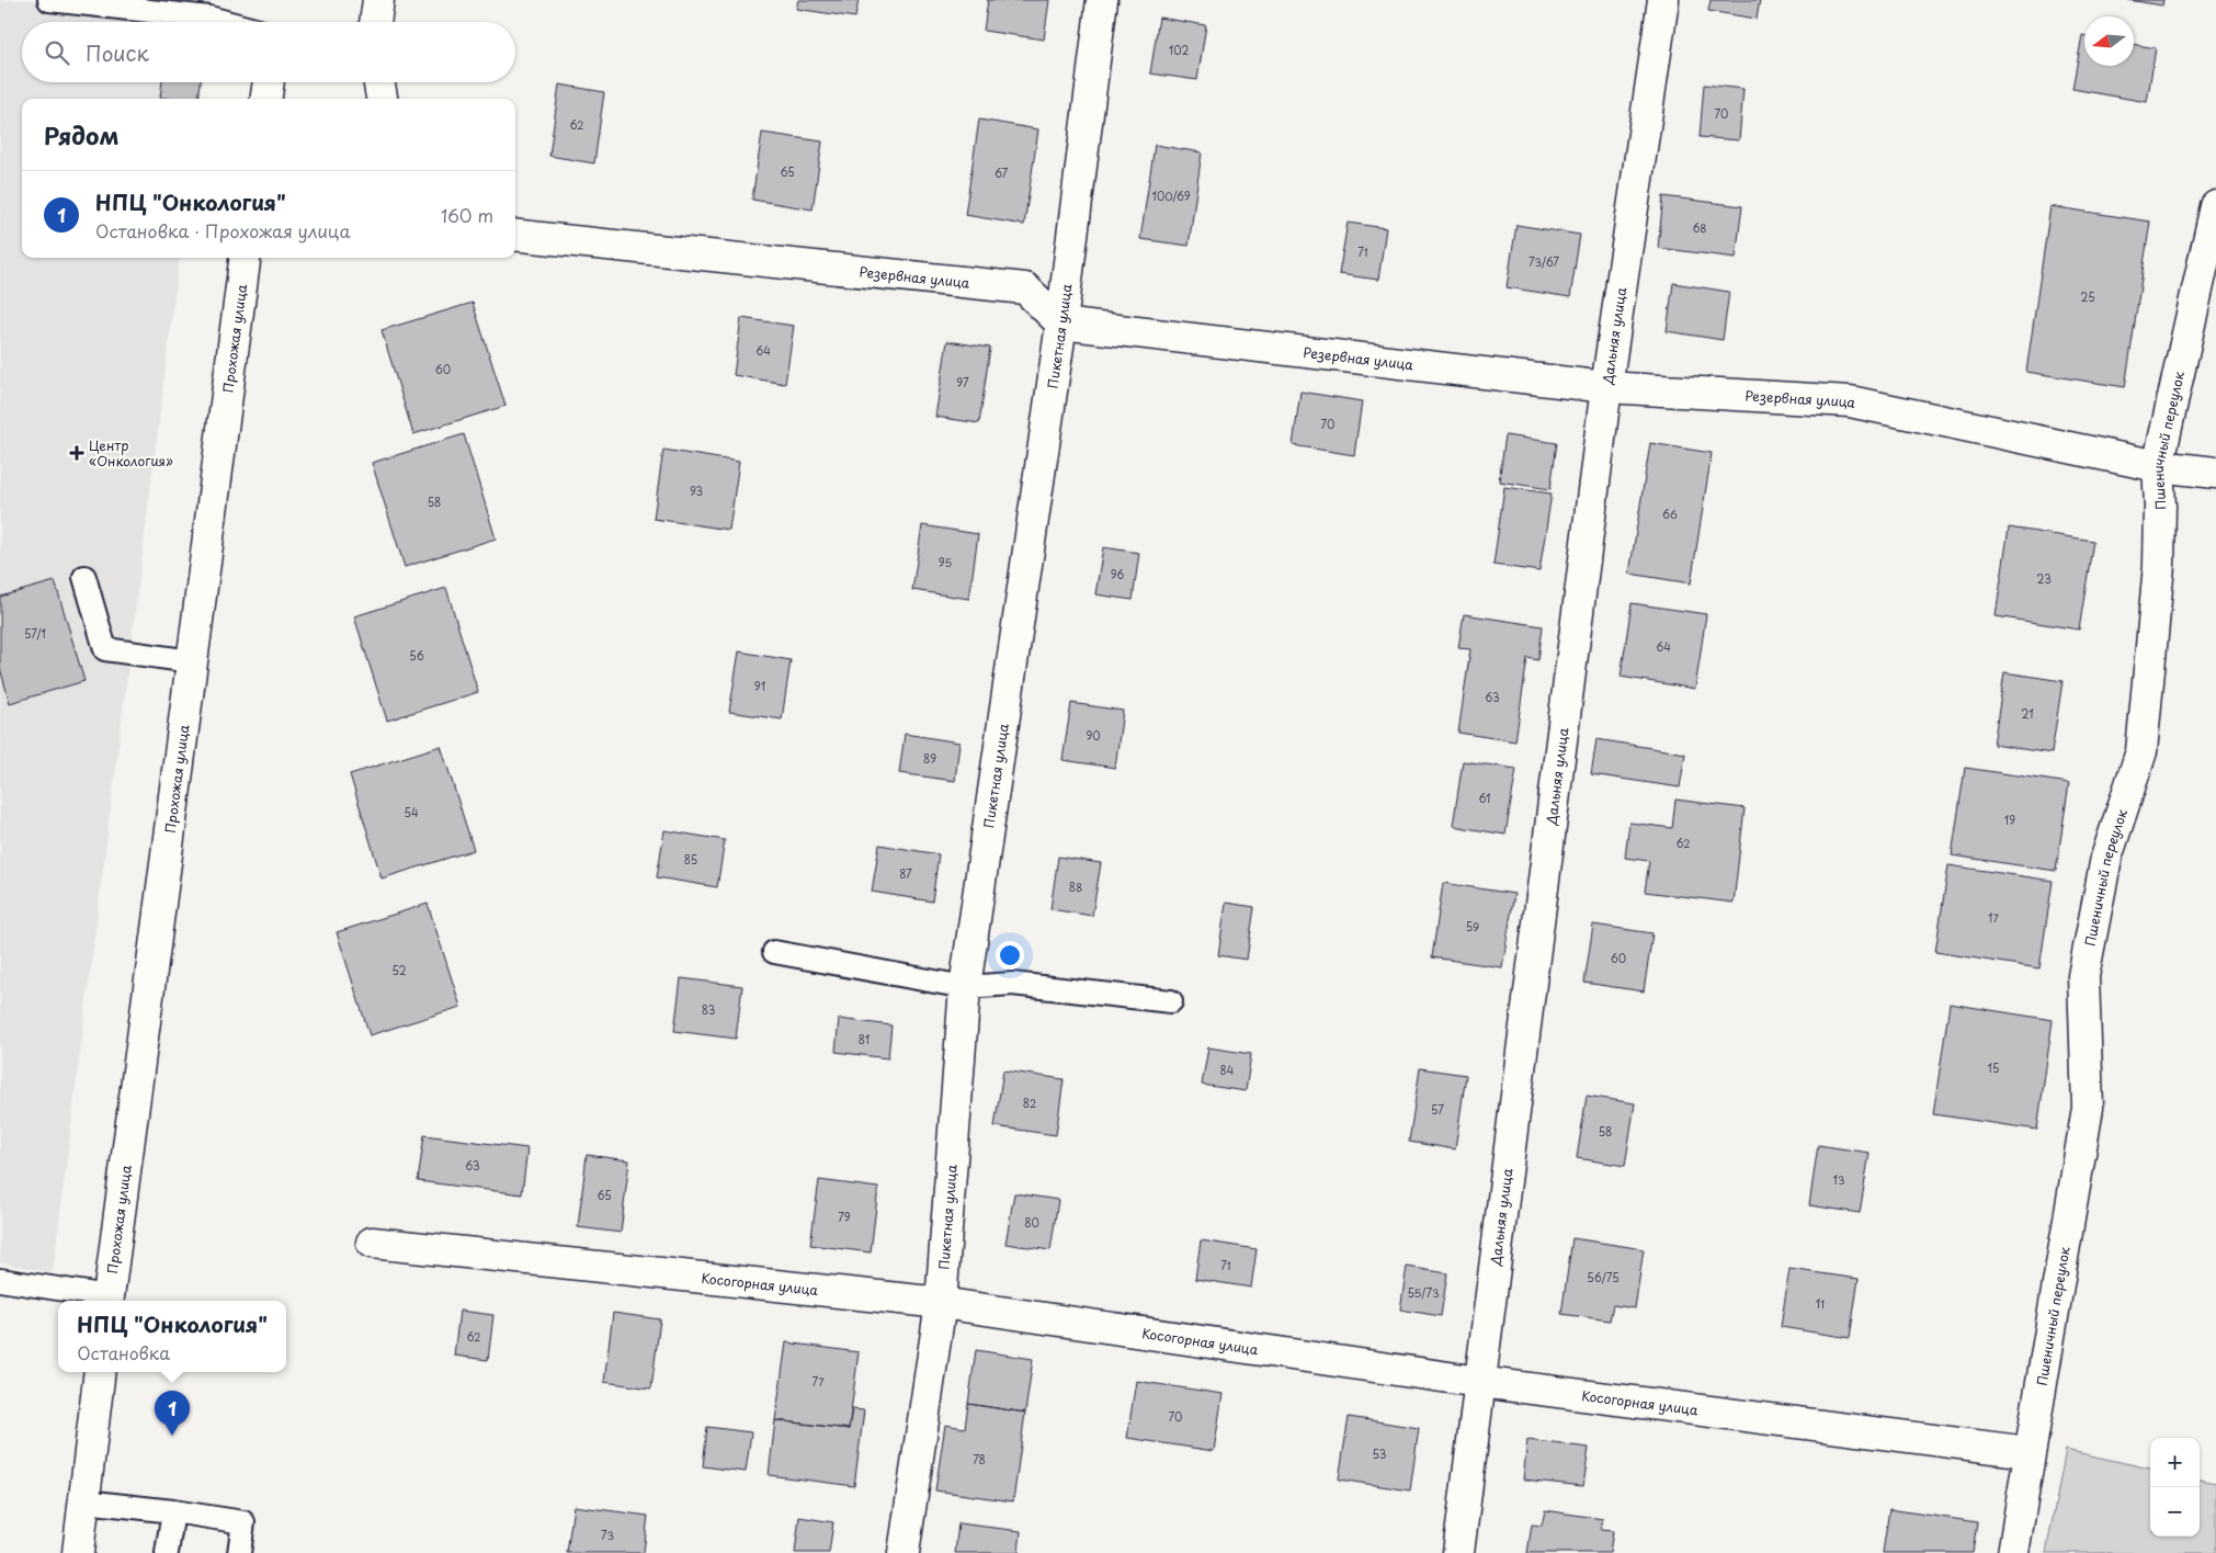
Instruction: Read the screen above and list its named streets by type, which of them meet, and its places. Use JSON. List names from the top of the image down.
{
  "streets": {
    "street": [
      "Резервная улица",
      "Дальняя улица",
      "Пикетная улица",
      "Прохожая улица",
      "Пшеничный переулок",
      "Косогорная улица"
    ]
  },
  "crossings": [
    ["Резервная улица", "Дальняя улица"],
    ["Резервная улица", "Пикетная улица"],
    ["Резервная улица", "Пшеничный переулок"],
    ["Дальняя улица", "Косогорная улица"],
    ["Пикетная улица", "Косогорная улица"],
    ["Пшеничный переулок", "Косогорная улица"]
  ],
  "places": {
    "health": ["Центр «Онкология»"]
  },
  "house_numbers": [
    "102",
    "70",
    "62",
    "65",
    "67",
    "100/69",
    "68",
    "71",
    "73/67",
    "25",
    "64",
    "60",
    "97",
    "70",
    "93",
    "58",
    "66",
    "95",
    "96",
    "23",
    "57/1",
    "64",
    "56",
    "91",
    "63",
    "21",
    "90",
    "89",
    "61",
    "54",
    "19",
    "62",
    "85",
    "87",
    "88",
    "17",
    "59",
    "60",
    "52",
    "83",
    "81",
    "15",
    "84",
    "82",
    "57",
    "58",
    "63",
    "13",
    "65",
    "79",
    "80",
    "71",
    "56/75",
    "55/73",
    "11",
    "62",
    "77",
    "70",
    "53",
    "78",
    "73"
  ],
  "north": "left",
  "page": {
    "search": "Поиск",
    "heading": "Рядом",
    "list": [
      {
        "mark": "1",
        "name": "НПЦ \"Онкология\"",
        "note": "Остановка · Прохожая улица",
        "value": "160 m"
      }
    ],
    "popup": ["НПЦ \"Онкология\"", "Остановка"],
    "pins": "1",
    "map_buttons": ["+", "−"]
  }
}
